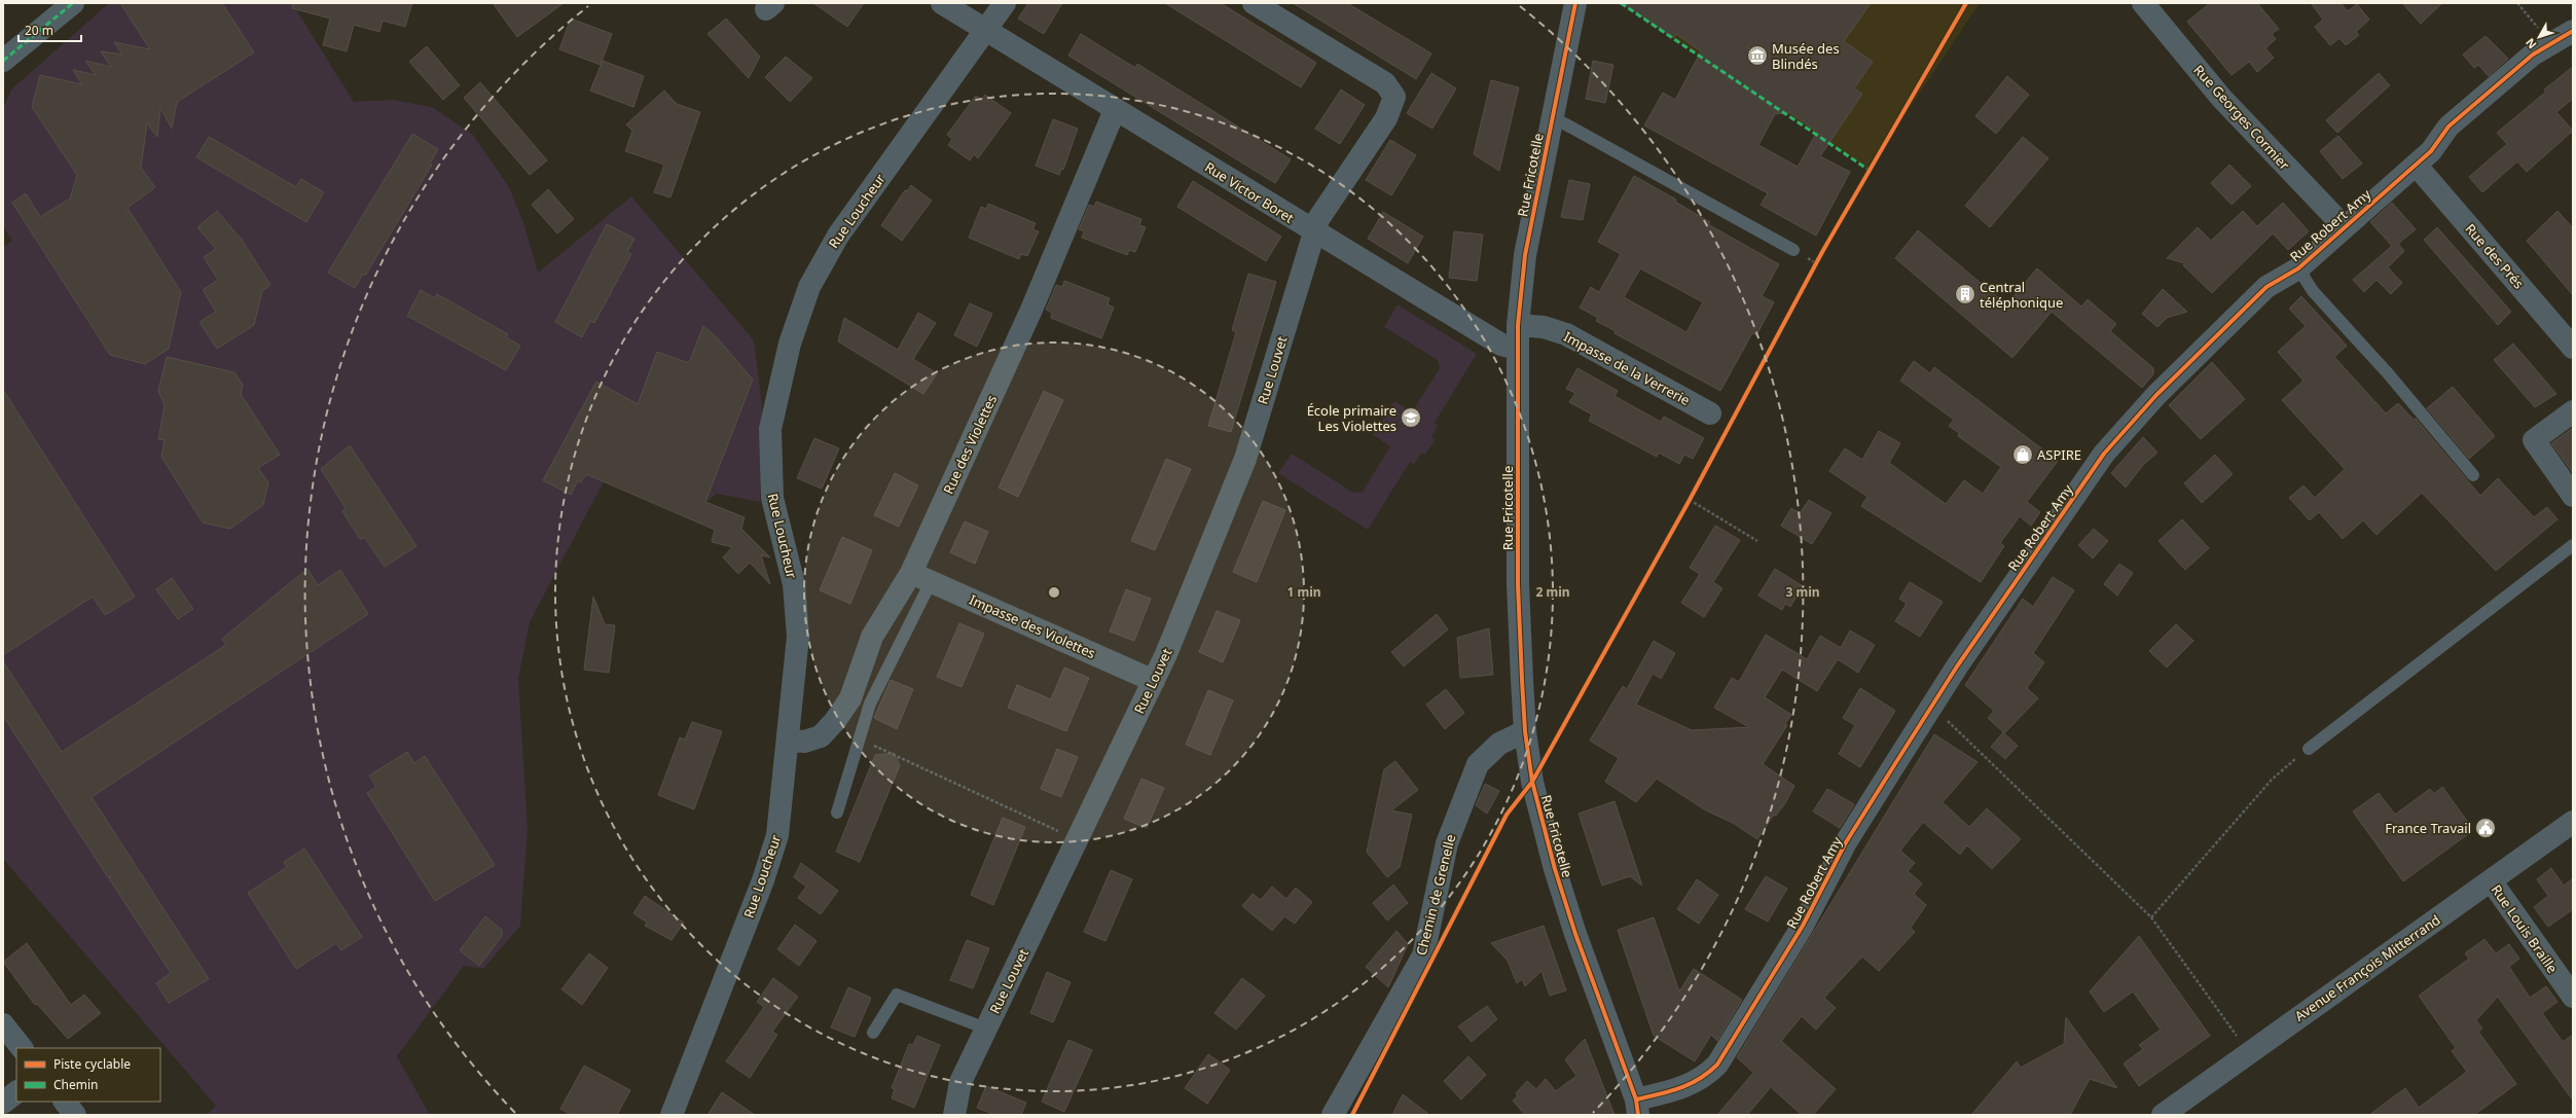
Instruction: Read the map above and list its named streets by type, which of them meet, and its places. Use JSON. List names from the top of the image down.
{
  "streets": {
    "street": [
      "Rue Georges Cormier",
      "Rue Fricotelle",
      "Rue Victor Boret",
      "Rue Loucheur",
      "Rue Robert Amy",
      "Rue des Prés",
      "Impasse de la Verrerie",
      "Rue Louvet",
      "Rue des Violettes",
      "Impasse des Violettes",
      "Chemin de Grenelle",
      "Rue Louis Braille",
      "Avenue François Mitterrand"
    ]
  },
  "crossings": [
    ["Rue Georges Cormier", "Rue Robert Amy"],
    ["Rue Fricotelle", "Rue Victor Boret"],
    ["Rue Fricotelle", "Rue Robert Amy"],
    ["Rue Fricotelle", "Impasse de la Verrerie"],
    ["Rue Fricotelle", "Chemin de Grenelle"],
    ["Rue Victor Boret", "Rue Loucheur"],
    ["Rue Victor Boret", "Rue Louvet"],
    ["Rue Victor Boret", "Rue des Violettes"],
    ["Rue Loucheur", "Rue des Violettes"],
    ["Rue Robert Amy", "Rue des Prés"],
    ["Rue Louvet", "Impasse des Violettes"],
    ["Rue des Violettes", "Impasse des Violettes"],
    ["Rue Louis Braille", "Avenue François Mitterrand"]
  ],
  "places": {
    "museum": ["Musée des Blindés"],
    "building": ["Central téléphonique"],
    "school or university": ["École primaire Les Violettes"],
    "shop": ["ASPIRE"],
    "public building": ["France Travail"]
  },
  "legend": ["Piste cyclable", "Chemin"],
  "scale_bar": "20 m",
  "north": "bottom left",
  "rings": ["1 min", "2 min", "3 min"]
}
